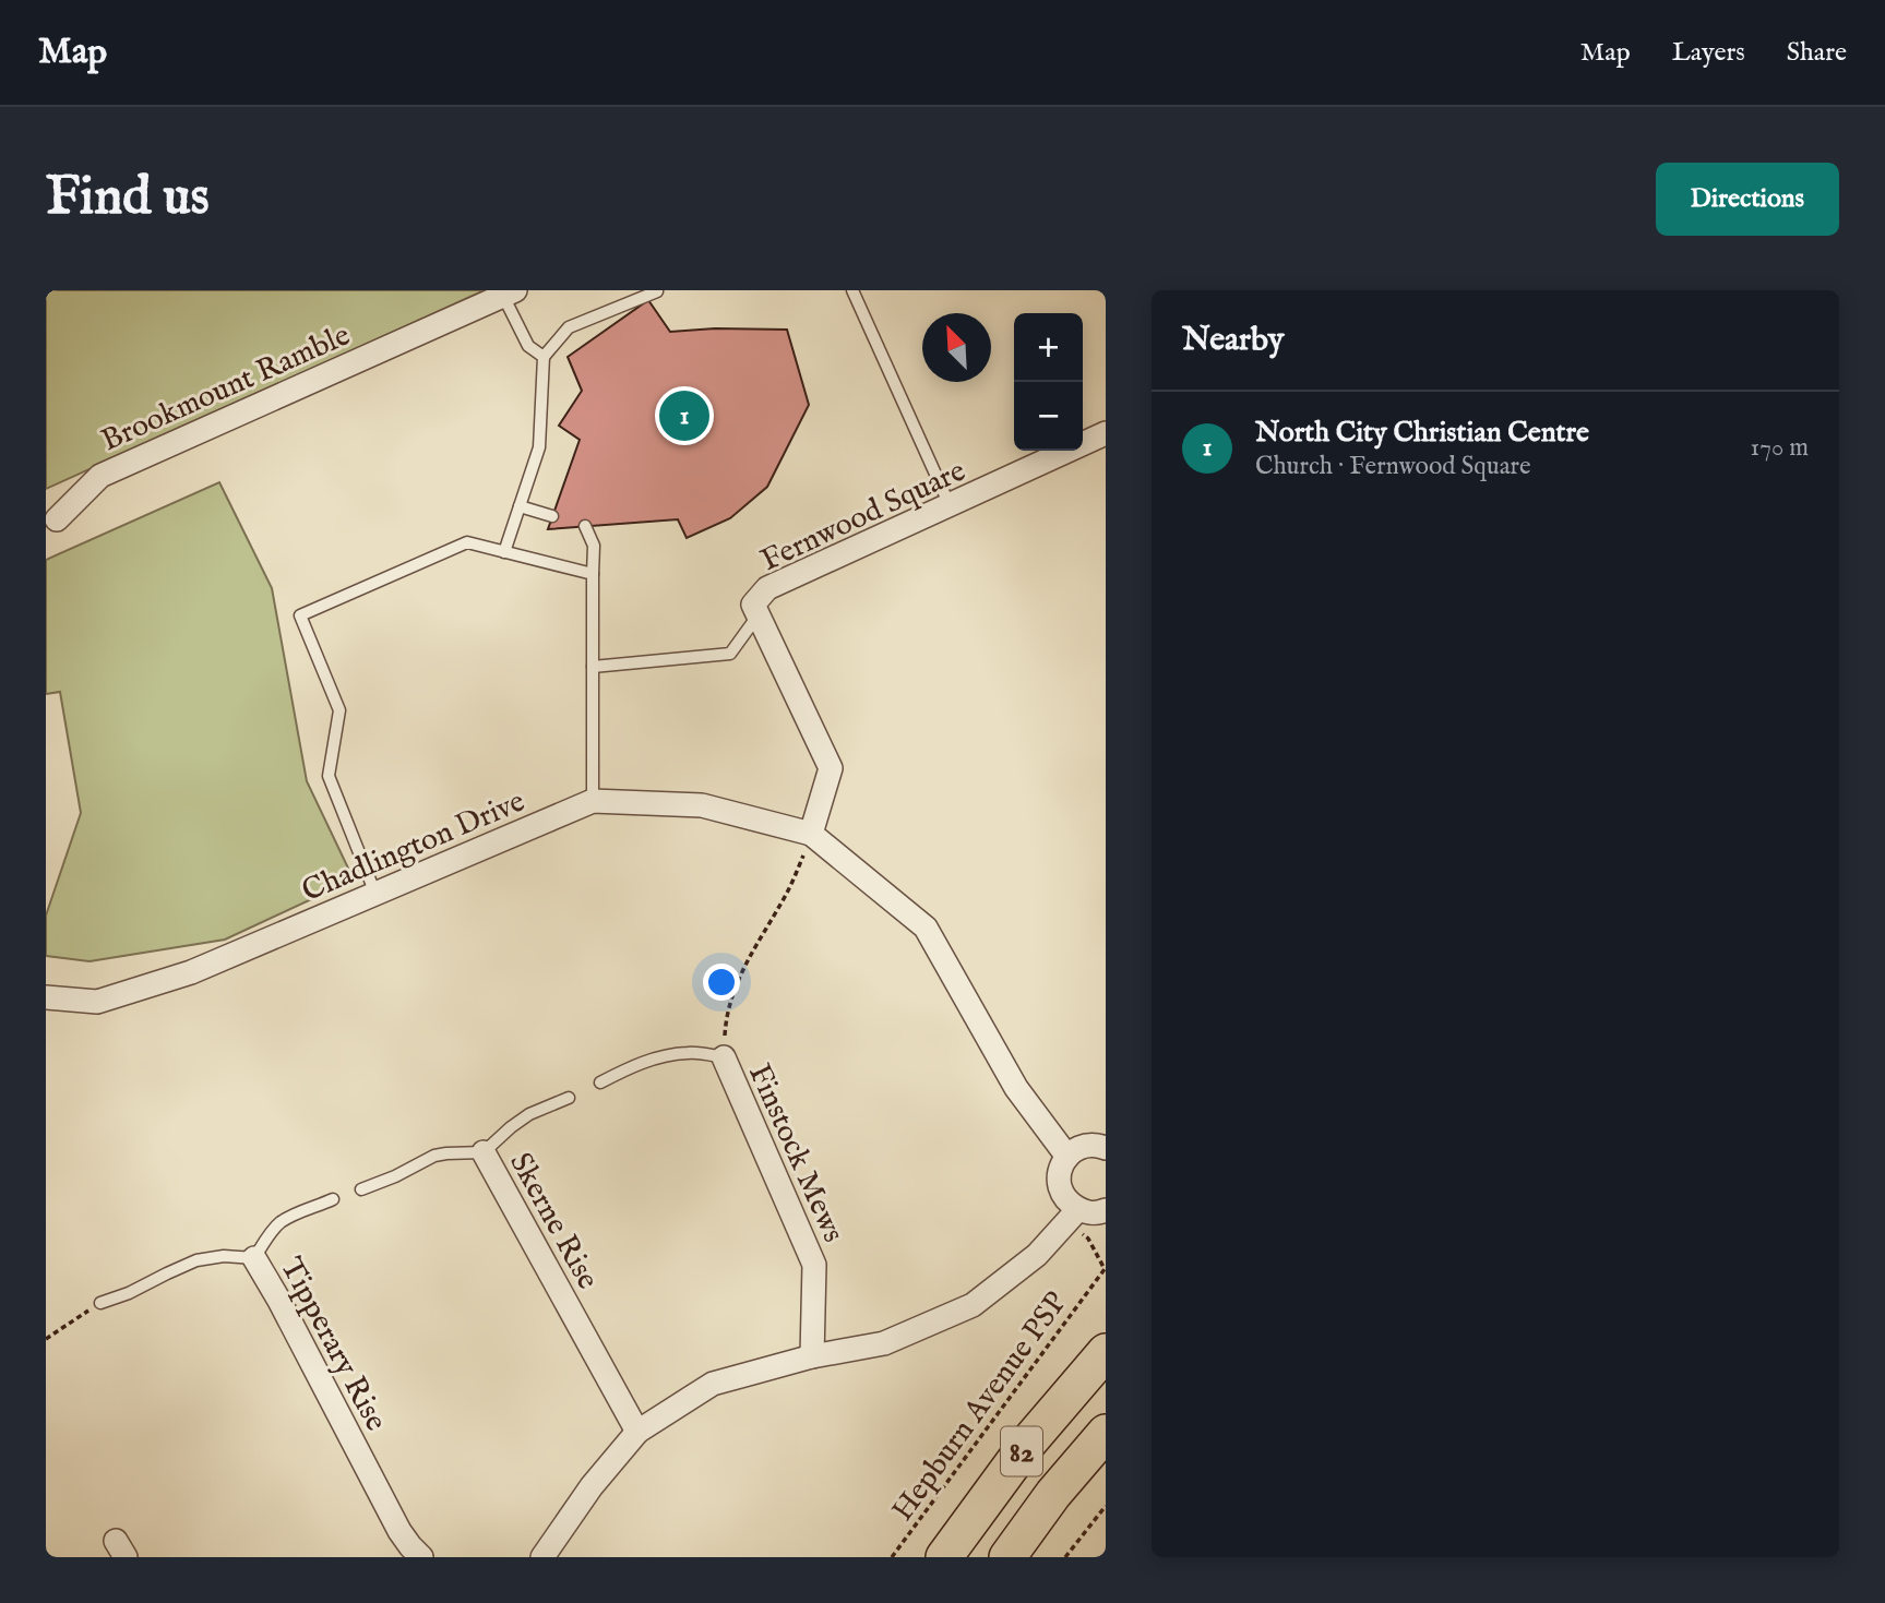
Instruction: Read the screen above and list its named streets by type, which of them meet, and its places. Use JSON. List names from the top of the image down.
{
  "streets": {
    "main road": ["82"],
    "street": [
      "Brookmount Ramble",
      "Fernwood Square",
      "Chadlington Drive",
      "Finstock Mews",
      "Skerne Rise",
      "Tipperary Rise"
    ],
    "path": ["Hepburn Avenue PSP"]
  },
  "crossings": [
    ["Fernwood Square", "Chadlington Drive"]
  ],
  "north": "top left",
  "page": {
    "header": "Map",
    "nav": ["Map", "Layers", "Share"],
    "buttons": "Directions",
    "title": "Find us",
    "heading": "Nearby",
    "map_buttons": ["+", "−"],
    "pins": "1",
    "list": [
      {
        "mark": "1",
        "name": "North City Christian Centre",
        "note": "Church · Fernwood Square",
        "value": "170 m"
      }
    ]
  }
}
